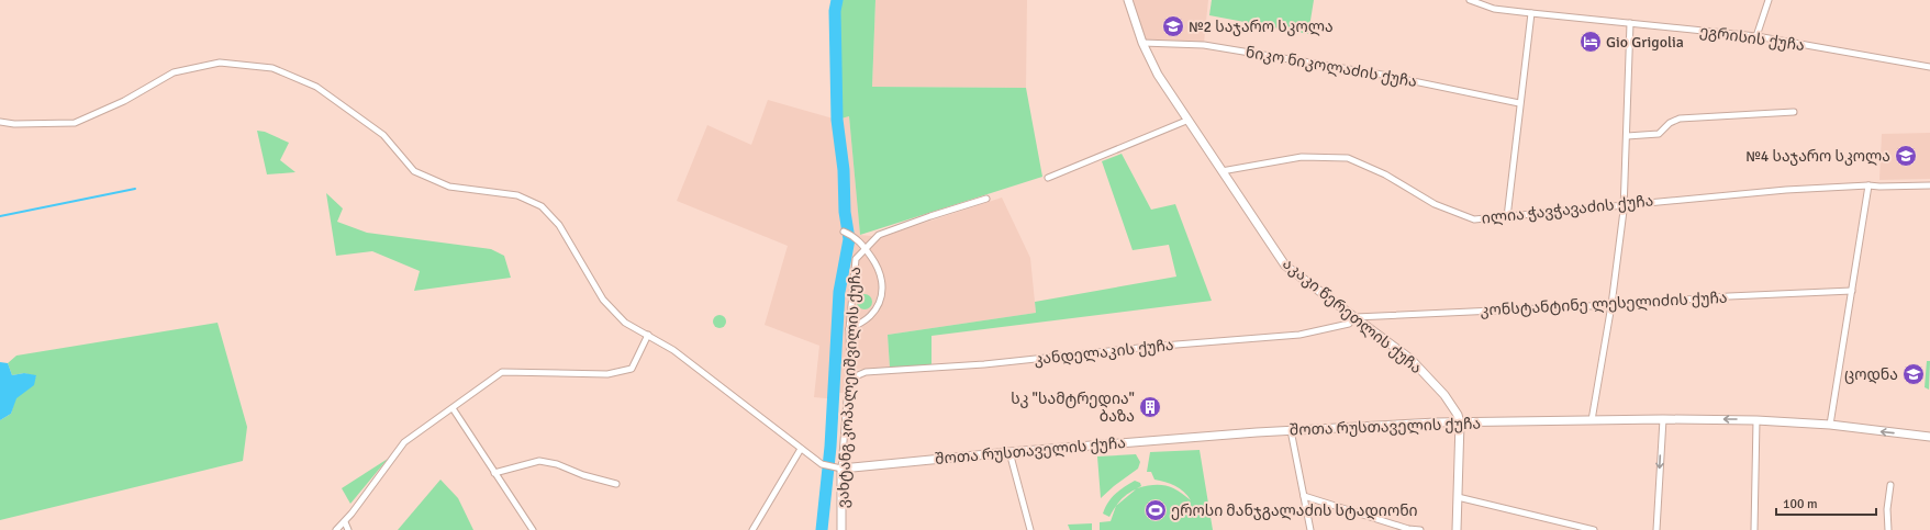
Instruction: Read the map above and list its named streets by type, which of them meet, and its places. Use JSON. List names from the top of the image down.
{
  "streets": {
    "street": [
      "ეგრისის ქუჩა",
      "ნიკო ნიკოლაძის ქუჩა",
      "ილია ჭავჭავაძის ქუჩა",
      "კონსტანტინე ლესელიძის ქუჩა",
      "აკაკი წერეთლის ქუჩა",
      "კანდელაკის ქუჩა",
      "ვახტანგ კოპალეიშვილის ქუჩა",
      "შოთა რუსთაველის ქუჩა"
    ]
  },
  "crossings": [
    ["ნიკო ნიკოლაძის ქუჩა", "აკაკი წერეთლის ქუჩა"],
    ["ილია ჭავჭავაძის ქუჩა", "აკაკი წერეთლის ქუჩა"],
    ["კონსტანტინე ლესელიძის ქუჩა", "აკაკი წერეთლის ქუჩა"],
    ["კონსტანტინე ლესელიძის ქუჩა", "კანდელაკის ქუჩა"],
    ["აკაკი წერეთლის ქუჩა", "კანდელაკის ქუჩა"],
    ["აკაკი წერეთლის ქუჩა", "შოთა რუსთაველის ქუჩა"],
    ["კანდელაკის ქუჩა", "ვახტანგ კოპალეიშვილის ქუჩა"],
    ["ვახტანგ კოპალეიშვილის ქუჩა", "შოთა რუსთაველის ქუჩა"]
  ],
  "places": {
    "school or university": ["№2 საჯარო სკოლა", "№4 საჯარო სკოლა", "ცოდნა"],
    "hotel": ["Gio Grigolia"],
    "building": ["სკ \"სამტრედია\" ბაზა"],
    "sports": ["ეროსი მანჯგალაძის სტადიონი"]
  },
  "scale_bar": "100 m"
}
